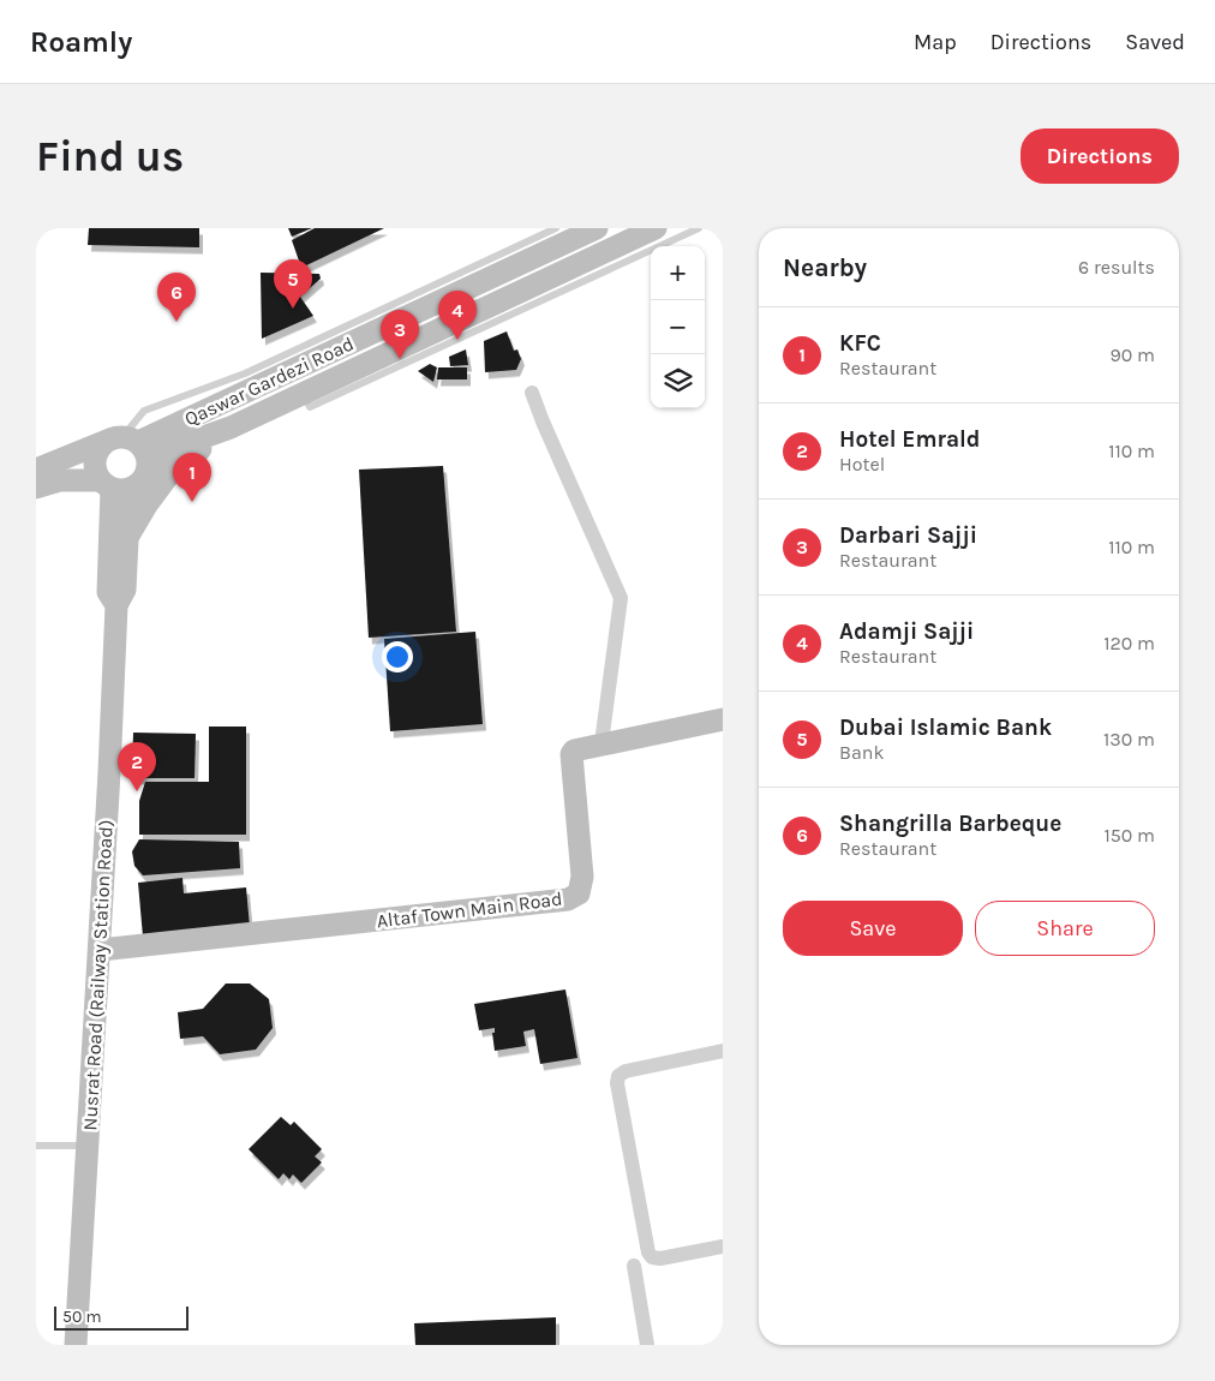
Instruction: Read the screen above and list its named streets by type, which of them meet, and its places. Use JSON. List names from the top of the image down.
{
  "streets": {
    "main road": ["Qaswar Gardezi Road", "Altaf Town Main Road", "Nusrat Road (Railway Station Road)"]
  },
  "crossings": [
    ["Altaf Town Main Road", "Nusrat Road (Railway Station Road)"]
  ],
  "scale_bar": "50 m",
  "page": {
    "header": "Roamly",
    "nav": ["Map", "Directions", "Saved"],
    "buttons": [
      "Directions",
      ["Save", "Share"]
    ],
    "title": "Find us",
    "heading": ["Nearby", "6 results"],
    "map_buttons": ["+", "−"],
    "pins": [
      "5",
      "6",
      "4",
      "3",
      "1",
      "2"
    ],
    "list": [
      {
        "mark": "1",
        "name": "KFC",
        "note": "Restaurant",
        "value": "90 m"
      },
      {
        "mark": "2",
        "name": "Hotel Emrald",
        "note": "Hotel",
        "value": "110 m"
      },
      {
        "mark": "3",
        "name": "Darbari Sajji",
        "note": "Restaurant",
        "value": "110 m"
      },
      {
        "mark": "4",
        "name": "Adamji Sajji",
        "note": "Restaurant",
        "value": "120 m"
      },
      {
        "mark": "5",
        "name": "Dubai Islamic Bank",
        "note": "Bank",
        "value": "130 m"
      },
      {
        "mark": "6",
        "name": "Shangrilla Barbeque",
        "note": "Restaurant",
        "value": "150 m"
      }
    ],
    "scale": "50 m"
  }
}
